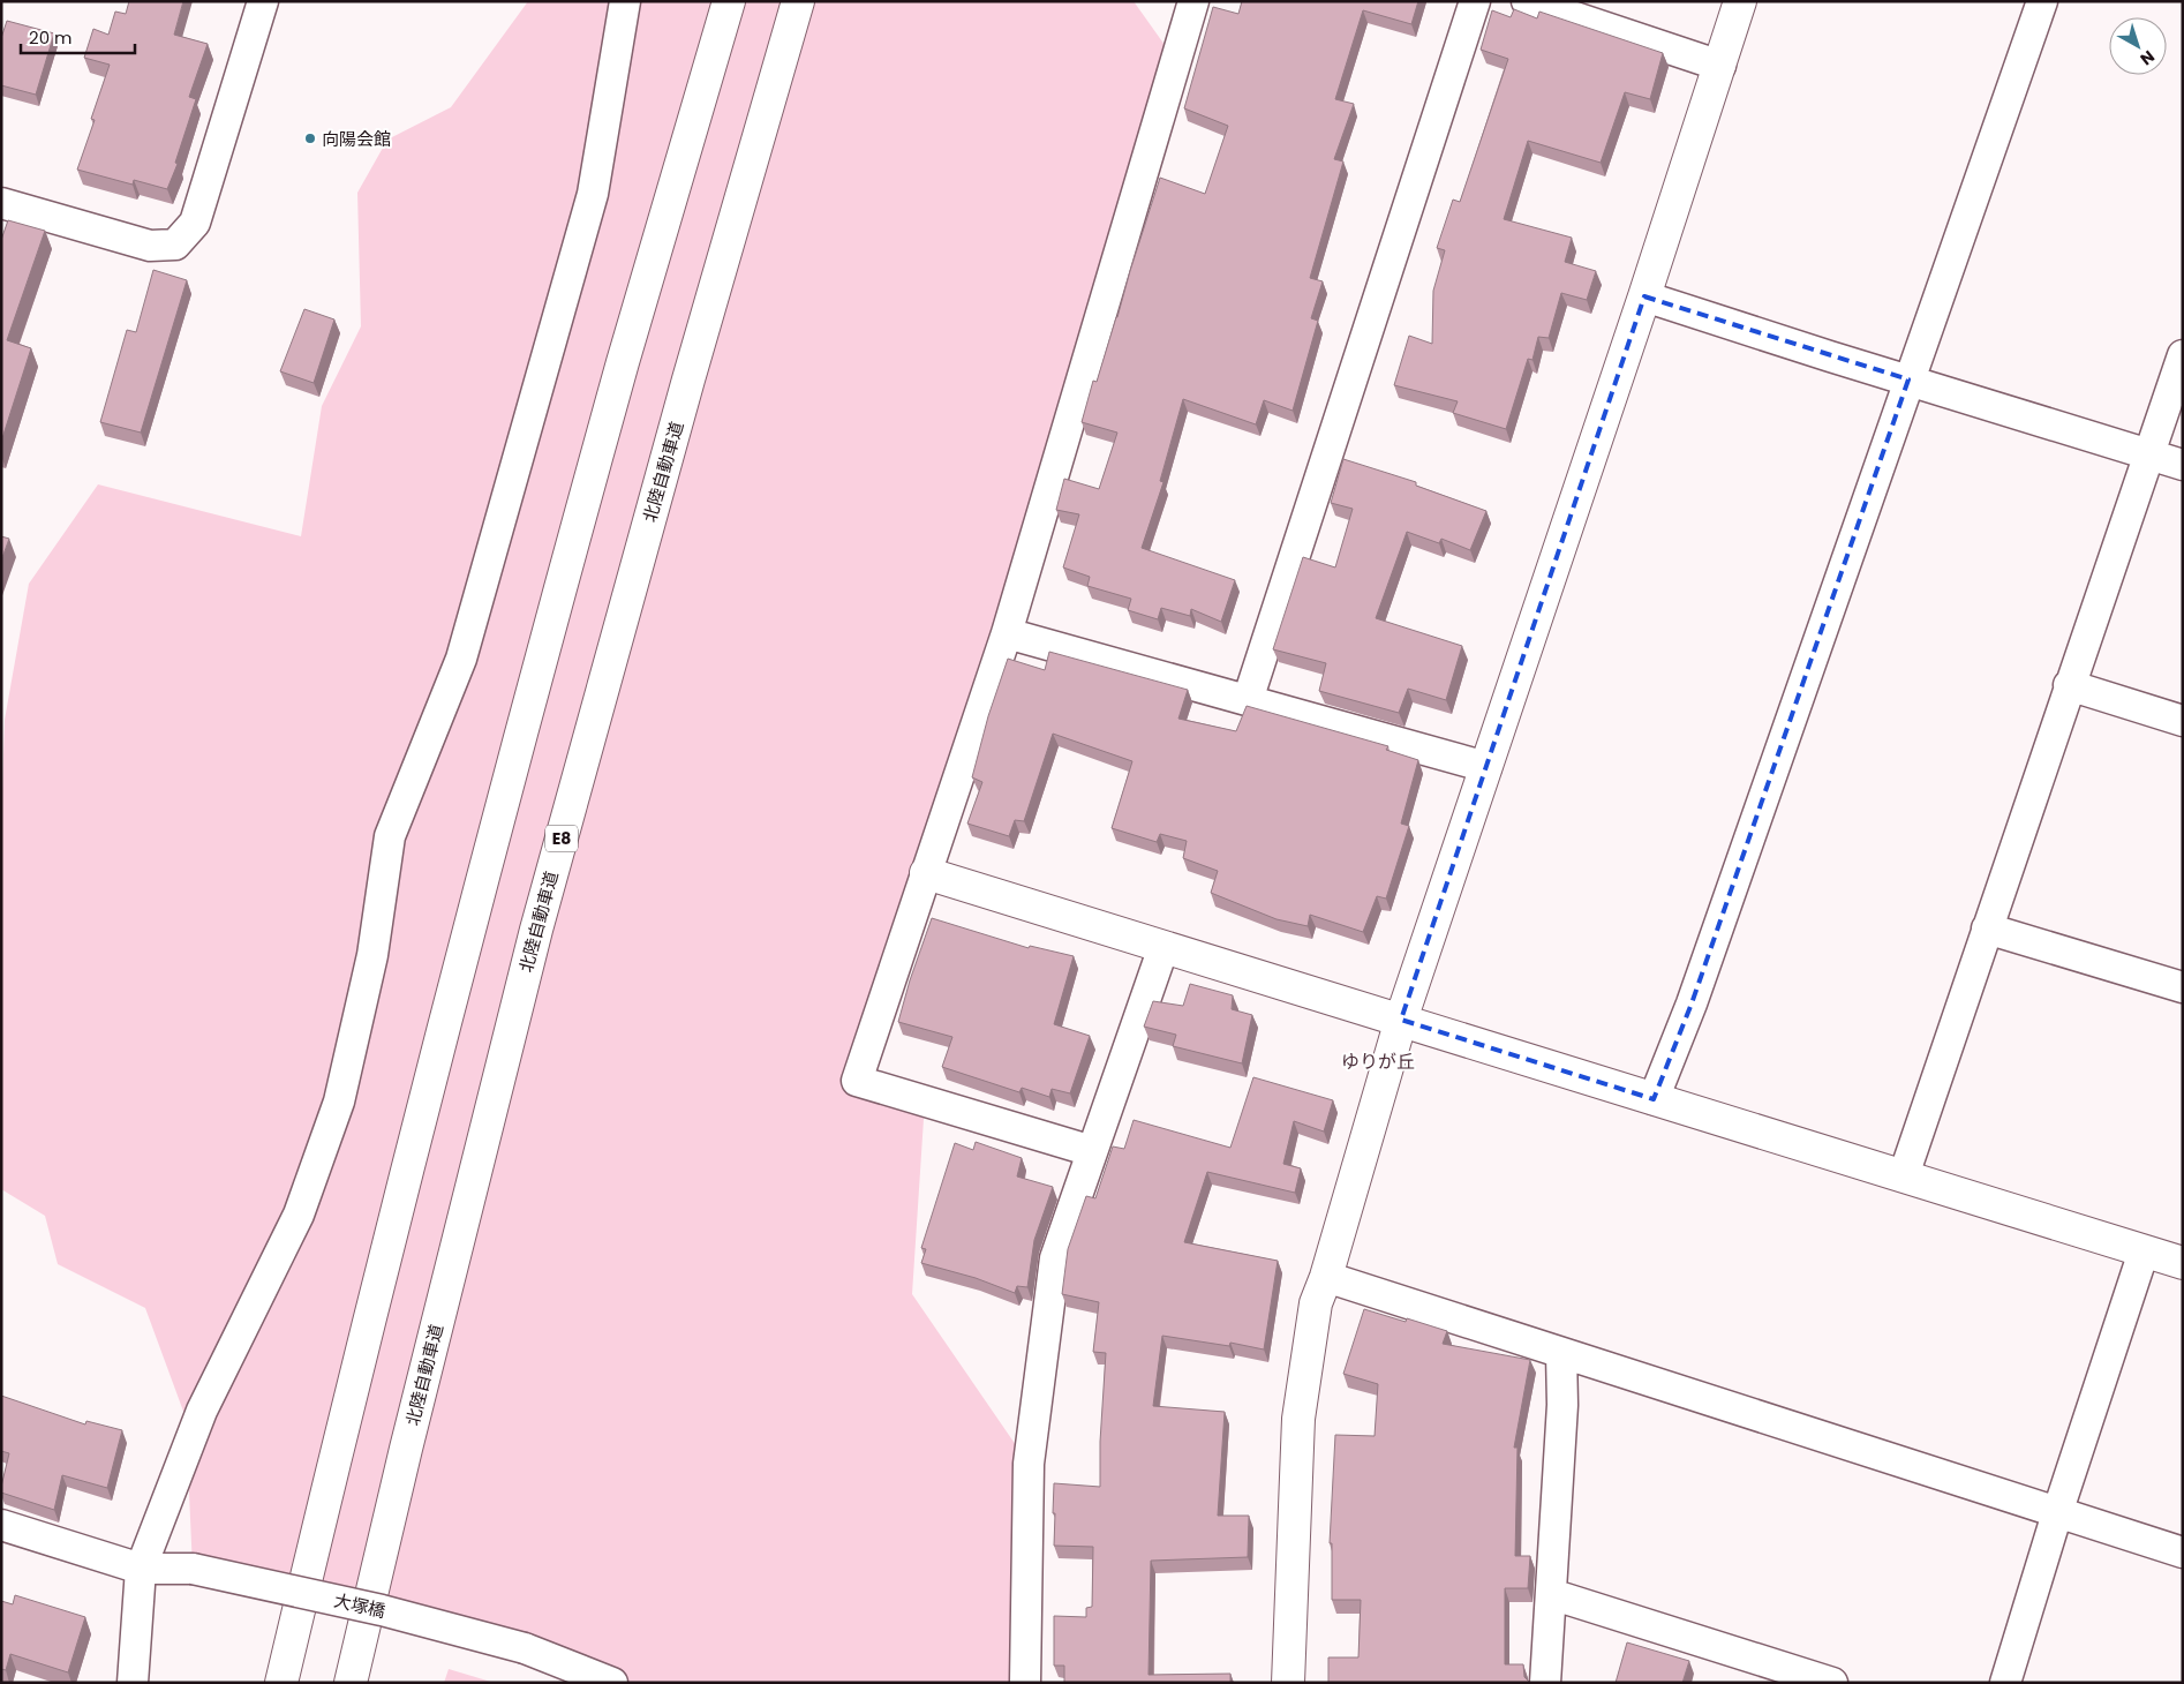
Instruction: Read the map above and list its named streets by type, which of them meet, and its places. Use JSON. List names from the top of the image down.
{
  "streets": {
    "main road": ["北陸自動車道", "E8"],
    "street": ["大塚橋"]
  },
  "districts": ["ゆりが丘"],
  "places": ["向陽会館"],
  "scale_bar": "20 m",
  "north": "bottom right"
}
